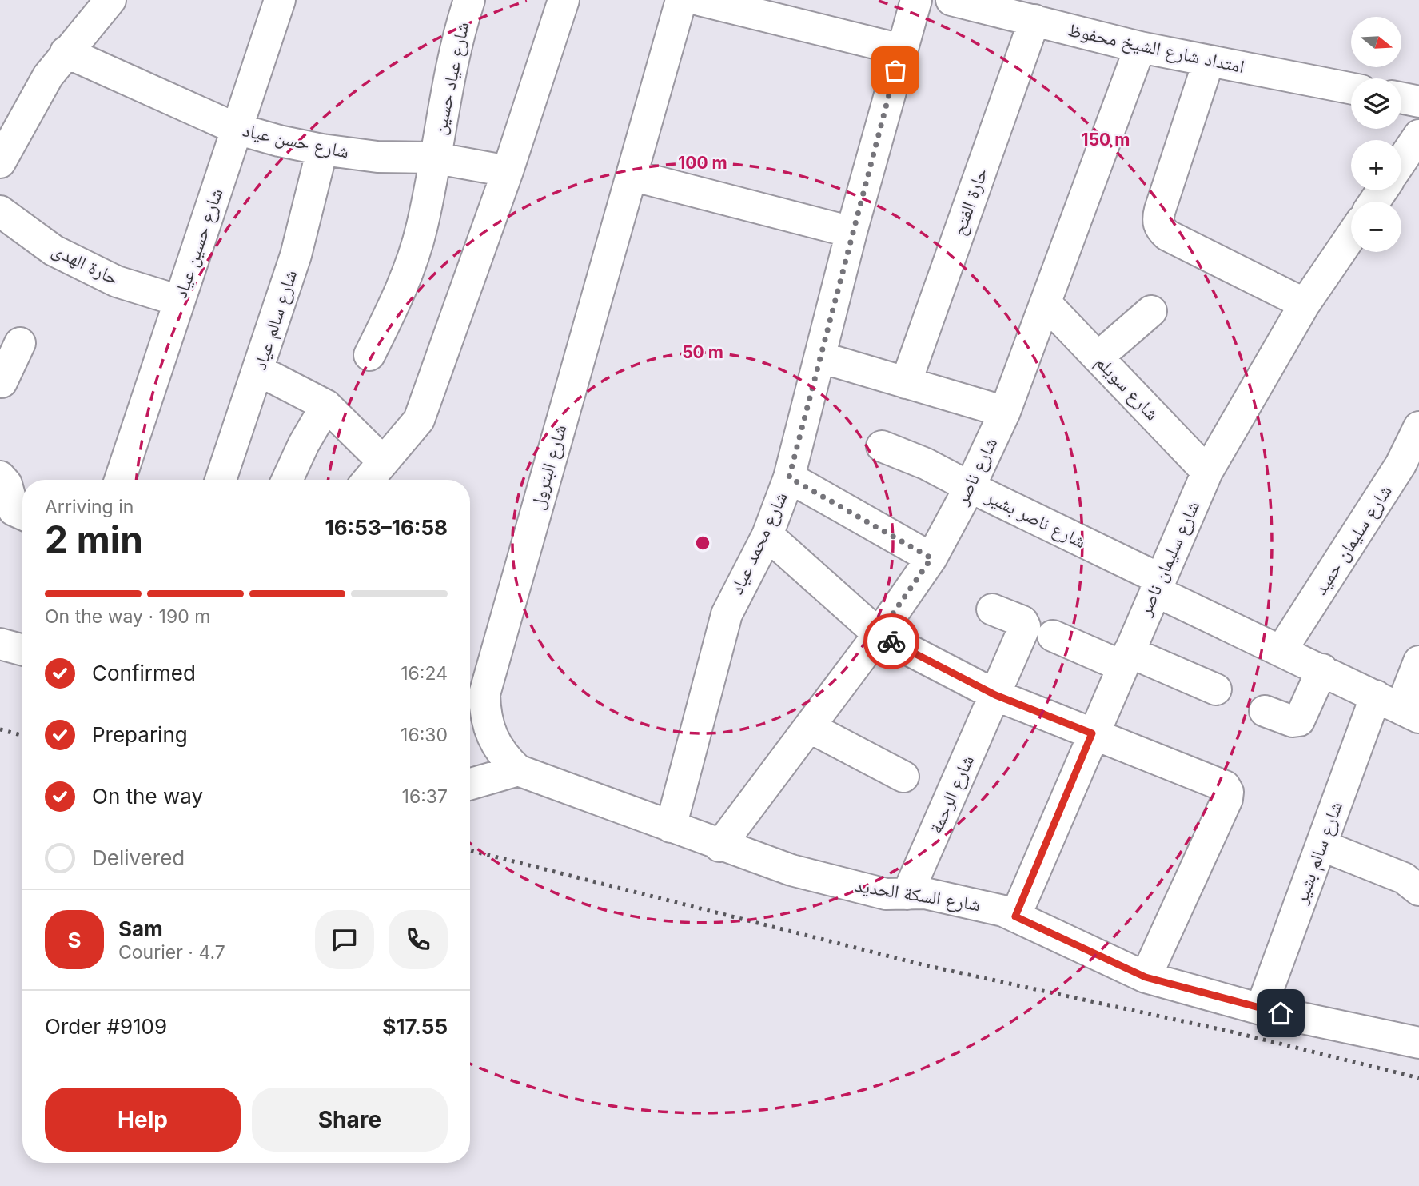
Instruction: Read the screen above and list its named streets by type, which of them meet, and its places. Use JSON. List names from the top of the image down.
{
  "streets": {
    "street": [
      "امتداد شارع الشيخ محفوظ",
      "شارع عياد حسين",
      "شارع حسن عياد",
      "حارة الفتح",
      "شارع حسين عياد",
      "حارة الهدى",
      "شارع سالم عياد",
      "شارع سويلم",
      "شارع البترول",
      "شارع ناصر",
      "شارع ناصر بشير",
      "شارع سليمان حميد",
      "شارع محمد عياد",
      "شارع سليمان ناصر",
      "شارع الرحمة",
      "شارع سالم بشير",
      "شارع السكة الحديد"
    ]
  },
  "crossings": [
    ["امتداد شارع الشيخ محفوظ", "حارة الفتح"],
    ["امتداد شارع الشيخ محفوظ", "شارع ناصر"],
    ["شارع عياد حسين", "شارع حسن عياد"],
    ["شارع حسن عياد", "شارع حسين عياد"],
    ["شارع حسن عياد", "شارع سالم عياد"],
    ["شارع حسين عياد", "حارة الهدى"],
    ["شارع سويلم", "شارع ناصر"],
    ["شارع سويلم", "شارع سليمان ناصر"],
    ["شارع البترول", "شارع محمد عياد"],
    ["شارع البترول", "شارع السكة الحديد"],
    ["شارع ناصر", "شارع ناصر بشير"],
    ["شارع ناصر", "شارع السكة الحديد"],
    ["شارع ناصر بشير", "شارع سليمان حميد"],
    ["شارع ناصر بشير", "شارع سليمان ناصر"],
    ["شارع ناصر بشير", "شارع سالم بشير"],
    ["شارع محمد عياد", "شارع السكة الحديد"],
    ["شارع سليمان ناصر", "شارع السكة الحديد"],
    ["شارع الرحمة", "شارع السكة الحديد"],
    ["شارع سالم بشير", "شارع السكة الحديد"]
  ],
  "north": "right",
  "page": {
    "map_buttons": ["+", "−"],
    "heading": ["2 min", "Arriving in", "16:53–16:58"],
    "panel": [
      "Sam",
      "Courier · 4.7",
      "Order #9109",
      "$17.55"
    ],
    "bar": "On the way · 190 m",
    "list": [
      ["Confirmed", "16:24"],
      ["Preparing", "16:30"],
      ["On the way", "16:37"],
      "Delivered"
    ],
    "round": "S",
    "buttons": ["Help", "Share"]
  },
  "rings": ["150 m", "100 m", "50 m"]
}
